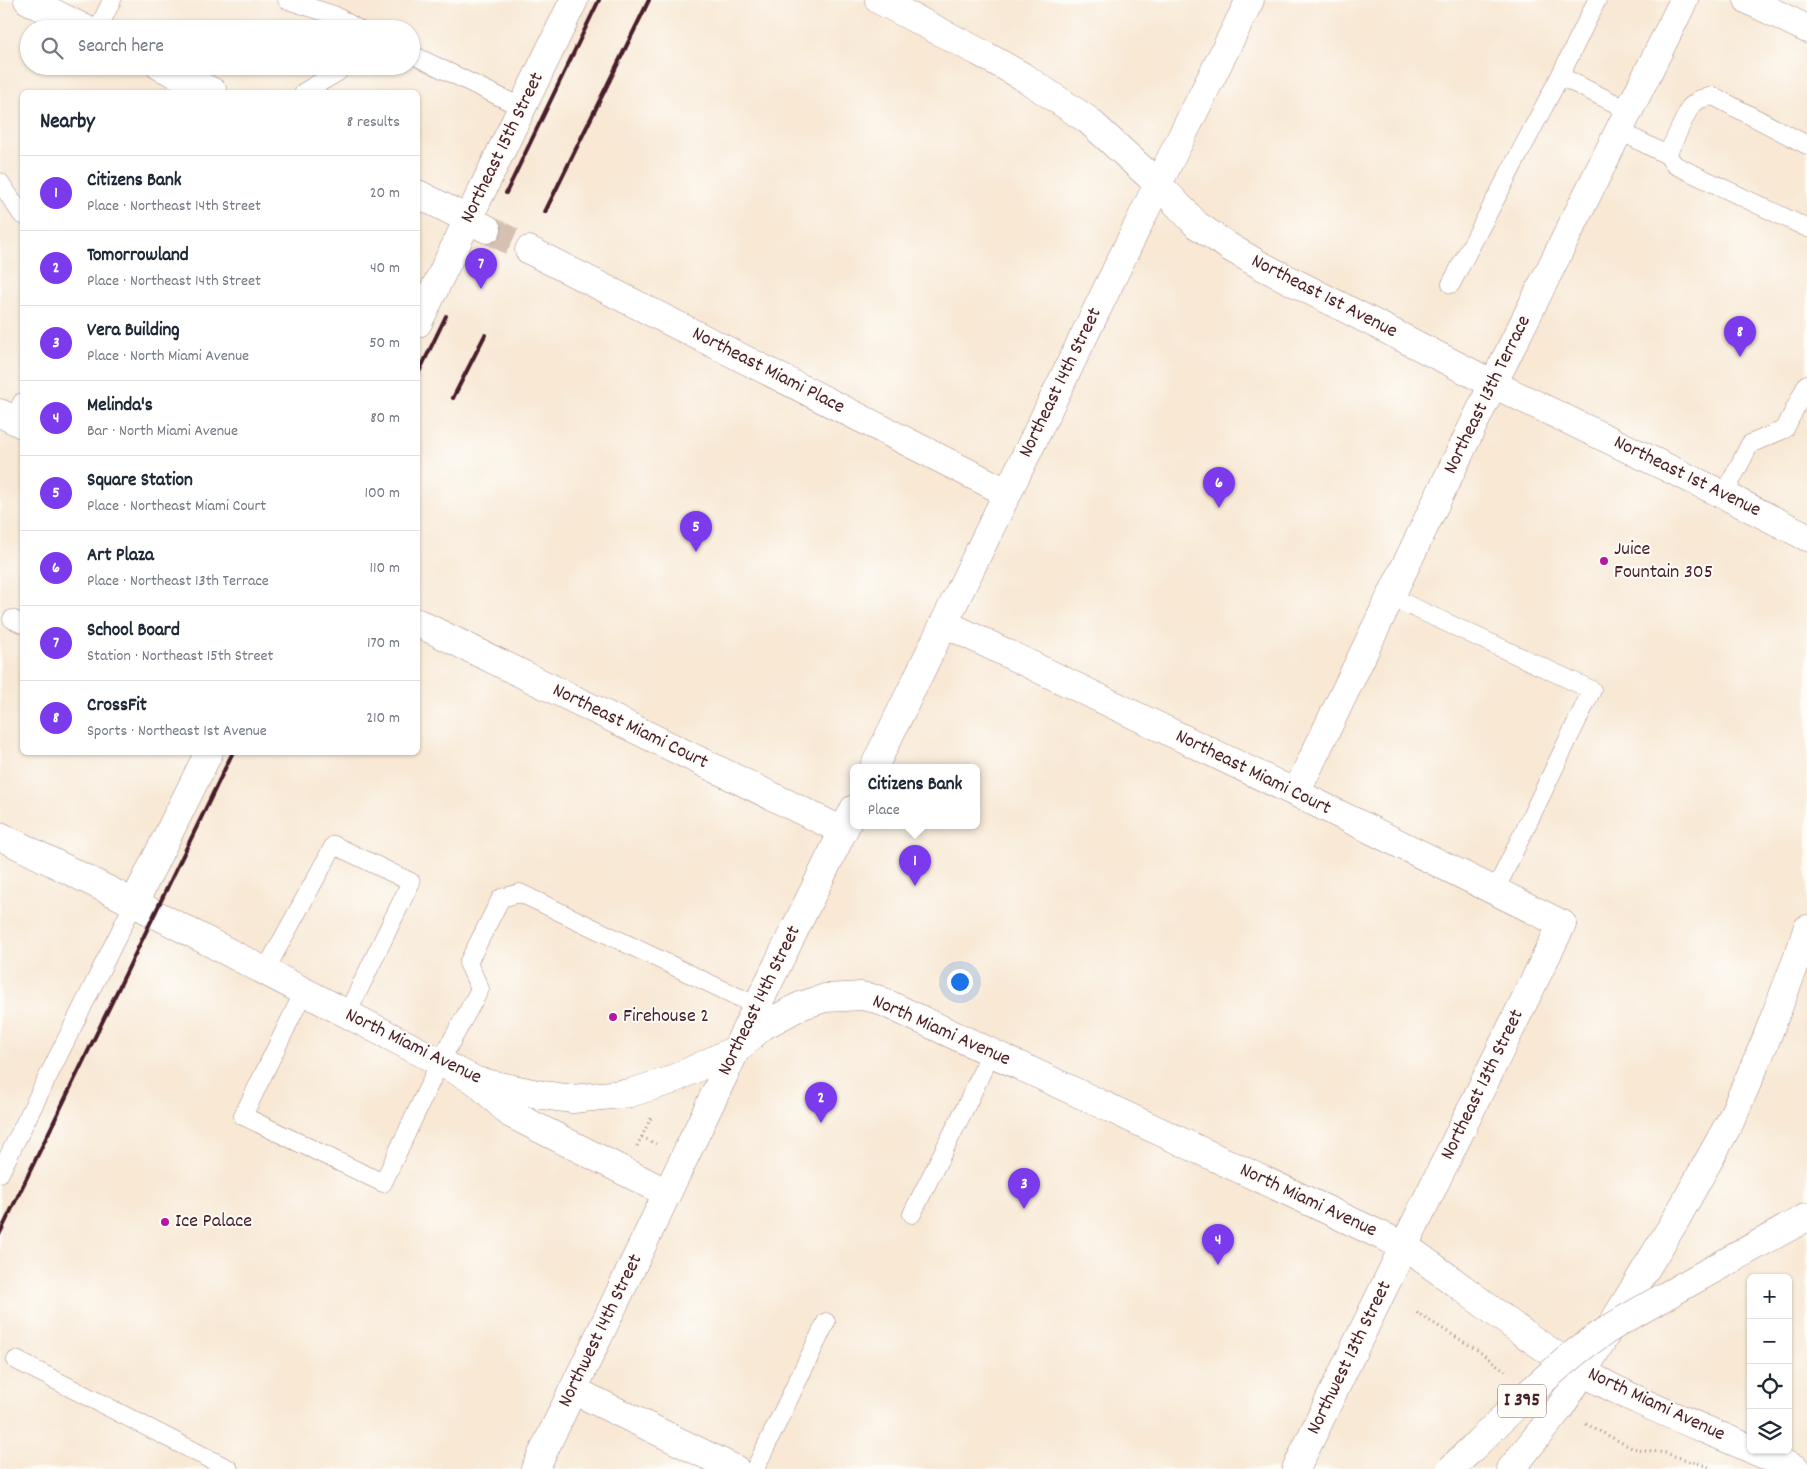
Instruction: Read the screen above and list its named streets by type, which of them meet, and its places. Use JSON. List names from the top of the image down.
{
  "streets": {
    "main road": [
      "Northeast 15th Street",
      "Northeast 1st Avenue",
      "Northeast Miami Place",
      "Northeast 14th Street",
      "Northeast 13th Terrace",
      "Northeast Miami Court",
      "North Miami Avenue",
      "Northeast 13th Street",
      "Northwest 14th Street",
      "Northwest 13th Street",
      "I 395"
    ]
  },
  "crossings": [
    ["Northeast 1st Avenue", "Northeast 14th Street"],
    ["Northeast 1st Avenue", "Northeast 13th Terrace"],
    ["Northeast Miami Place", "Northeast 14th Street"],
    ["Northeast 14th Street", "Northeast Miami Court"],
    ["Northeast 14th Street", "North Miami Avenue"],
    ["Northeast 14th Street", "Northwest 14th Street"],
    ["Northeast 13th Terrace", "Northeast Miami Court"],
    ["Northeast Miami Court", "Northeast 13th Street"],
    ["North Miami Avenue", "Northeast 13th Street"],
    ["North Miami Avenue", "Northwest 13th Street"],
    ["Northeast 13th Street", "Northwest 13th Street"]
  ],
  "places": ["Juice Fountain 305", "Firehouse 2", "Ice Palace"],
  "page": {
    "search": "Search here",
    "heading": ["Nearby", "8 results"],
    "list": [
      {
        "mark": "1",
        "name": "Citizens Bank",
        "note": "Place · Northeast 14th Street",
        "value": "20 m"
      },
      {
        "mark": "2",
        "name": "Tomorrowland",
        "note": "Place · Northeast 14th Street",
        "value": "40 m"
      },
      {
        "mark": "3",
        "name": "Vera Building",
        "note": "Place · North Miami Avenue",
        "value": "50 m"
      },
      {
        "mark": "4",
        "name": "Melinda's",
        "note": "Bar · North Miami Avenue",
        "value": "80 m"
      },
      {
        "mark": "5",
        "name": "Square Station",
        "note": "Place · Northeast Miami Court",
        "value": "100 m"
      },
      {
        "mark": "6",
        "name": "Art Plaza",
        "note": "Place · Northeast 13th Terrace",
        "value": "110 m"
      },
      {
        "mark": "7",
        "name": "School Board",
        "note": "Station · Northeast 15th Street",
        "value": "170 m"
      },
      {
        "mark": "8",
        "name": "CrossFit",
        "note": "Sports · Northeast 1st Avenue",
        "value": "210 m"
      }
    ],
    "pins": [
      "7",
      "8",
      "6",
      "5",
      "1",
      "2",
      "3",
      "4"
    ],
    "popup": ["Citizens Bank", "Place"],
    "map_buttons": ["+", "−"]
  }
}
